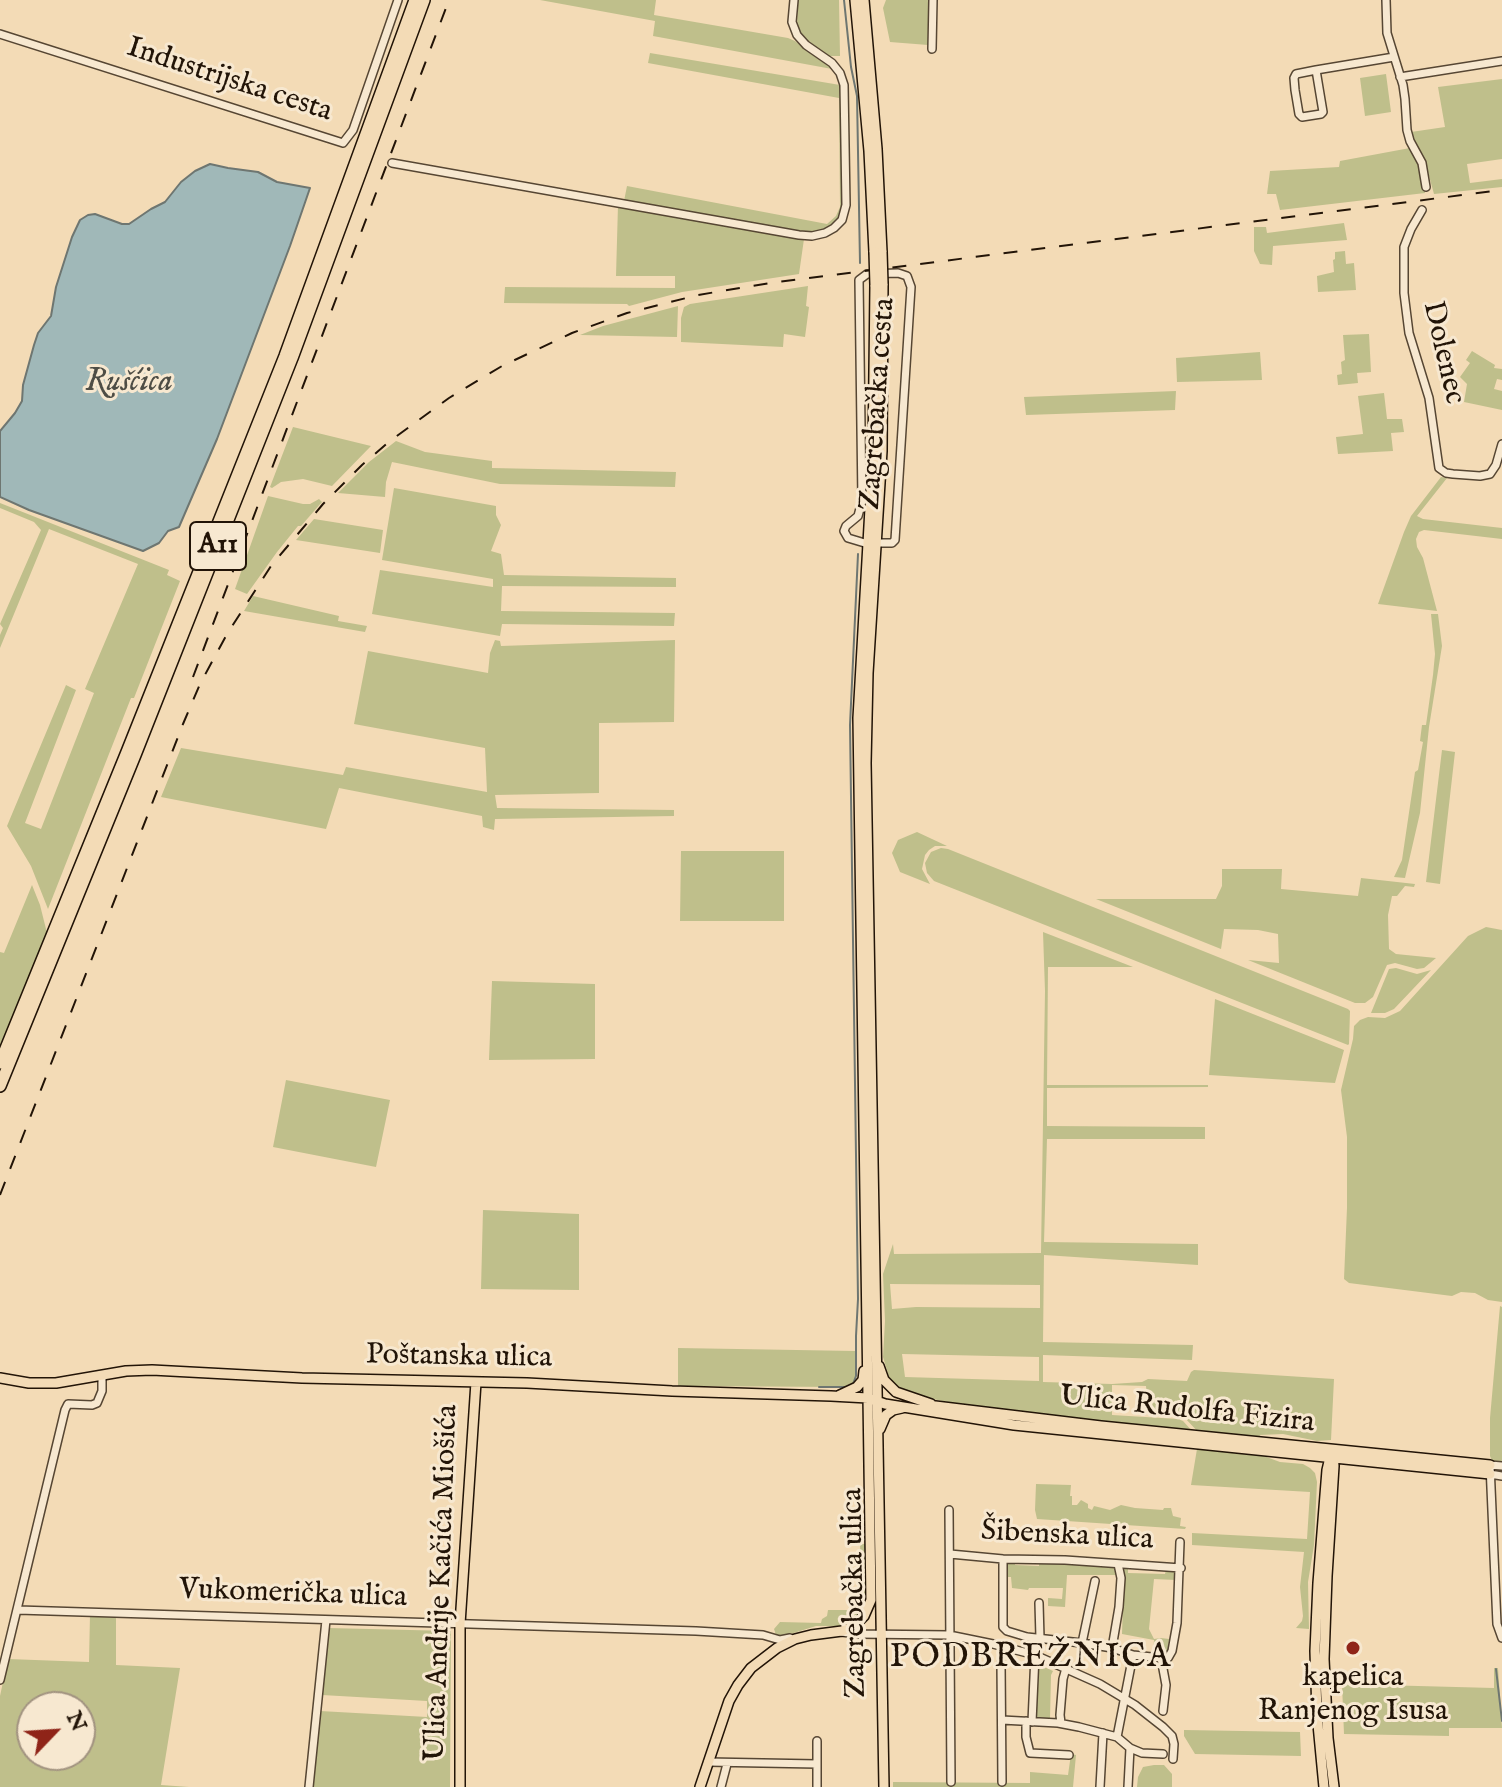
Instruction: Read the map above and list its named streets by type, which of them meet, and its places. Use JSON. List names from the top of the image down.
{
  "streets": {
    "highway": ["A11"],
    "main road": [
      "Zagrebačka cesta",
      "Poštanska ulica",
      "Ulica Rudolfa Fizira",
      "Ulica Andrije Kačića Miošića",
      "Zagrebačka ulica"
    ],
    "street": [
      "Industrijska cesta",
      "Dolenec",
      "Šibenska ulica",
      "Vukomerička ulica"
    ]
  },
  "crossings": [
    ["Poštanska ulica", "Ulica Rudolfa Fizira"],
    ["Poštanska ulica", "Ulica Andrije Kačića Miošića"],
    ["Poštanska ulica", "Zagrebačka ulica"],
    ["Ulica Rudolfa Fizira", "Zagrebačka ulica"],
    ["Ulica Andrije Kačića Miošića", "Vukomerička ulica"]
  ],
  "districts": ["PODBREŽNICA"],
  "water": ["Rušćica"],
  "places": ["kapelica Ranjenog Isusa"],
  "north": "top right"
}
